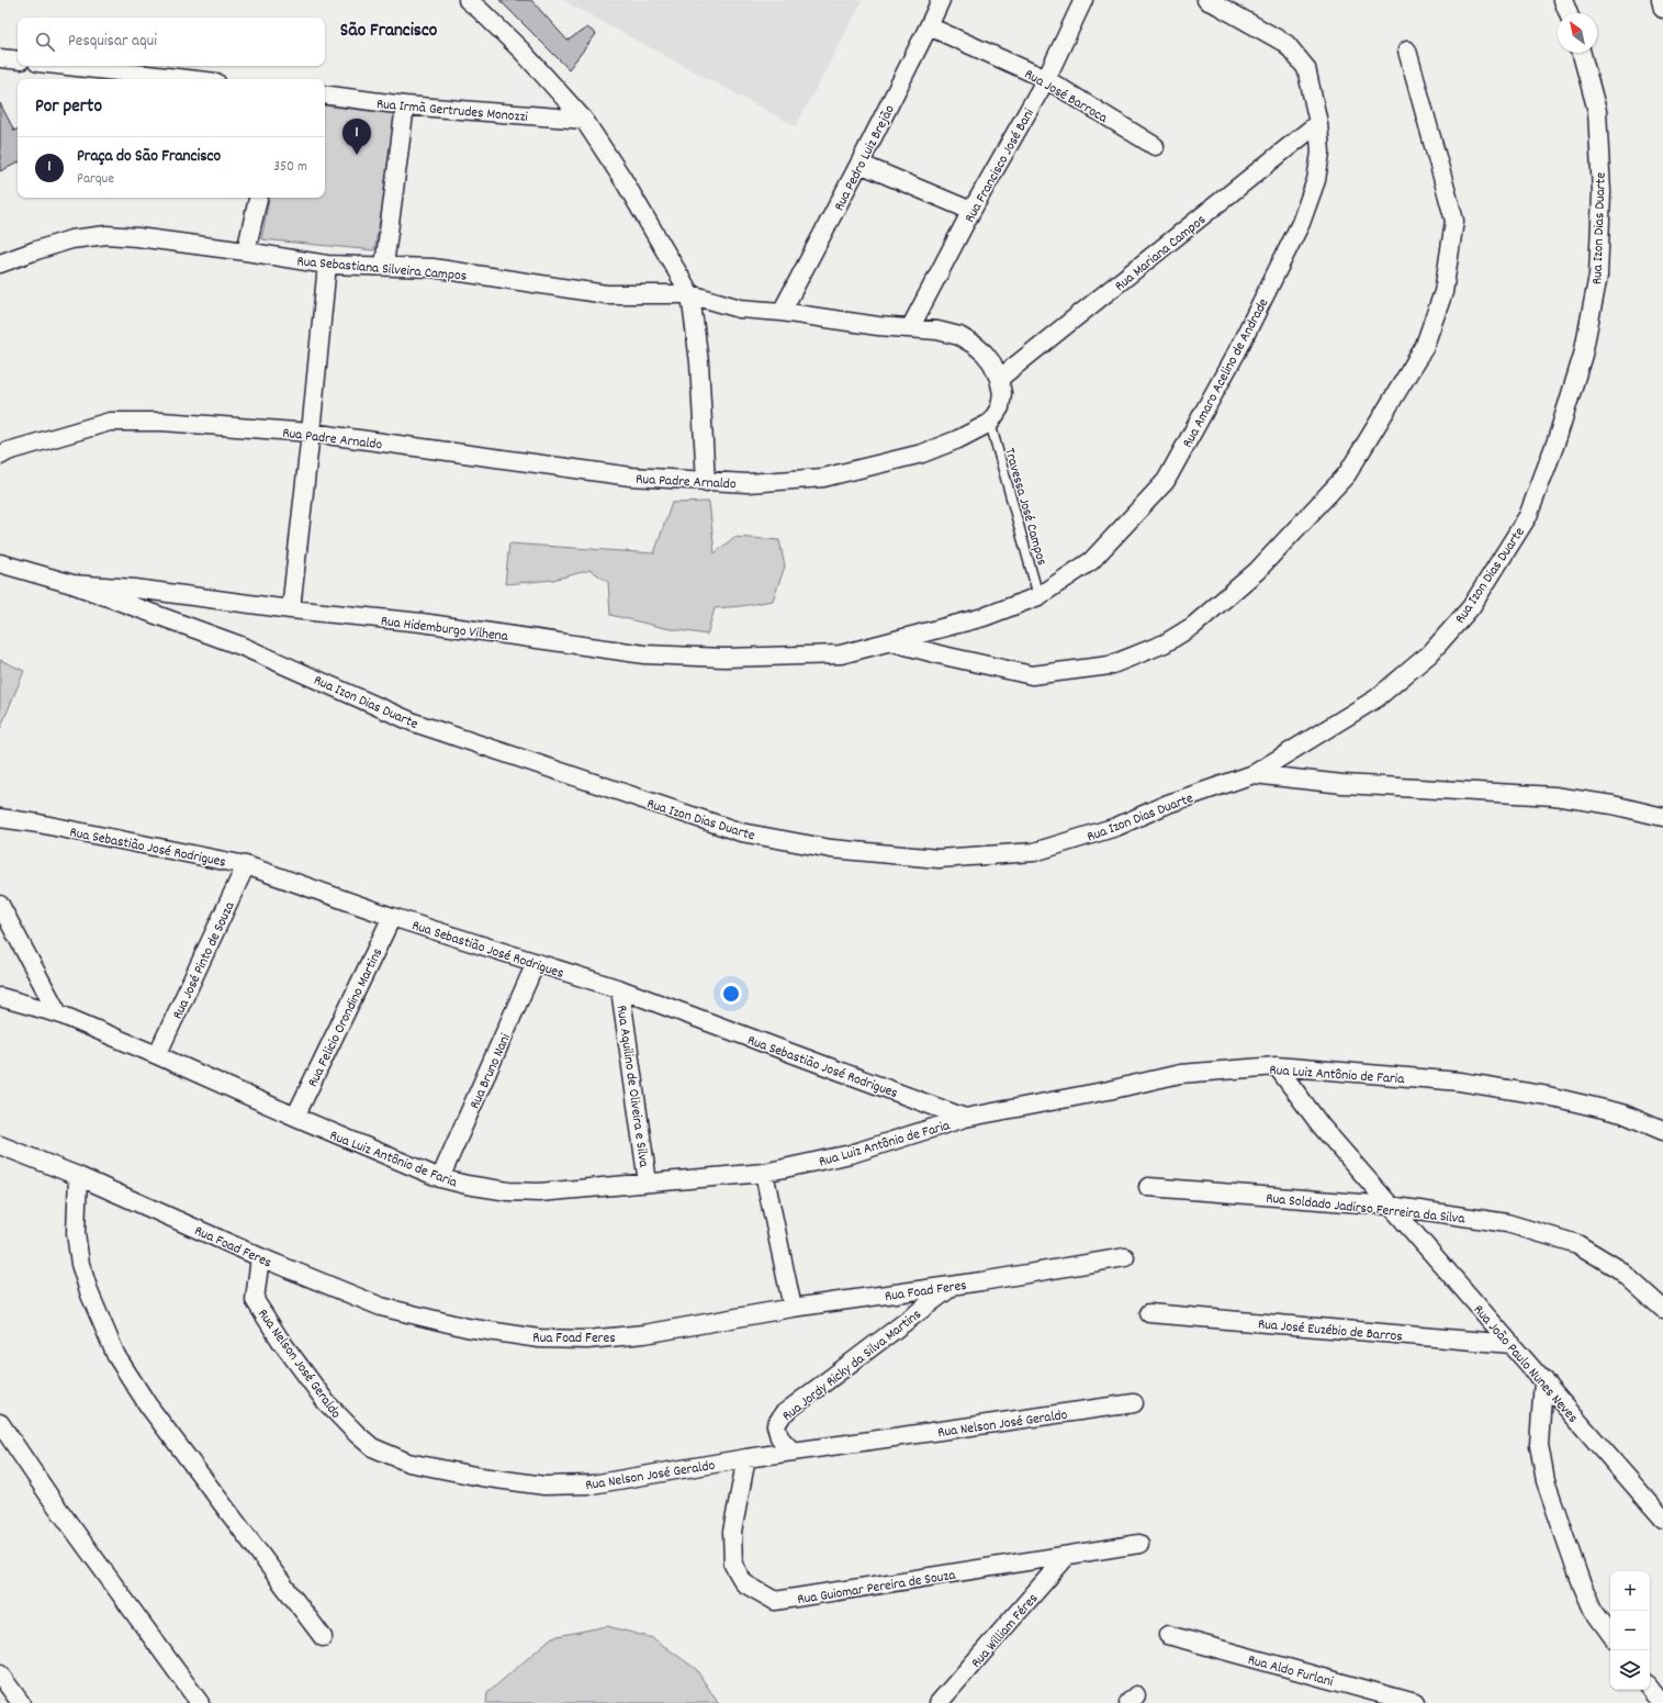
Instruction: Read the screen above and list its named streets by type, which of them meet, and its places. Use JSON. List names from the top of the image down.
{
  "streets": {
    "street": [
      "Rua José Barroca",
      "Rua Irmã Gertrudes Monozzi",
      "Rua Pedro Luiz Brejão",
      "Rua Francisco José Bani",
      "Rua Izon Dias Duarte",
      "Rua Mariana Campos",
      "Rua Sebastiana Silveira Campos",
      "Rua Amaro Acelino de Andrade",
      "Rua Padre Arnaldo",
      "Rua Hidemburgo Vilhena",
      "Rua Sebastião José Rodrigues",
      "Rua José Pinto de Souza",
      "Rua Felicio Orondino Martins",
      "Rua Bruno Nani",
      "Rua Luiz Antônio de Faria",
      "Rua Aquilino de Oliveira e Silva",
      "Rua Soldado Jadirso Ferreira da Silva",
      "Rua Foad Feres",
      "Rua José Euzébio de Barros",
      "Rua Nelson José Geraldo",
      "Rua João Paulo Nunes Neves",
      "Rua Jordy Ricky da Silva Martins",
      "Rua Guiomar Pereira de Souza",
      "Rua William Féres",
      "Rua Aldo Furlani"
    ],
    "lane": ["Travessa José Campos"]
  },
  "crossings": [
    ["Rua José Barroca", "Rua Pedro Luiz Brejão"],
    ["Rua José Barroca", "Rua Francisco José Bani"],
    ["Rua Izon Dias Duarte", "Rua Hidemburgo Vilhena"],
    ["Rua Mariana Campos", "Rua Amaro Acelino de Andrade"],
    ["Rua Amaro Acelino de Andrade", "Travessa José Campos"],
    ["Rua Amaro Acelino de Andrade", "Rua Hidemburgo Vilhena"],
    ["Rua Padre Arnaldo", "Travessa José Campos"],
    ["Rua Sebastião José Rodrigues", "Rua José Pinto de Souza"],
    ["Rua Sebastião José Rodrigues", "Rua Felicio Orondino Martins"],
    ["Rua Sebastião José Rodrigues", "Rua Bruno Nani"],
    ["Rua Sebastião José Rodrigues", "Rua Luiz Antônio de Faria"],
    ["Rua Sebastião José Rodrigues", "Rua Aquilino de Oliveira e Silva"],
    ["Rua José Pinto de Souza", "Rua Luiz Antônio de Faria"],
    ["Rua Felicio Orondino Martins", "Rua Luiz Antônio de Faria"],
    ["Rua Bruno Nani", "Rua Luiz Antônio de Faria"],
    ["Rua Luiz Antônio de Faria", "Rua Aquilino de Oliveira e Silva"],
    ["Rua Luiz Antônio de Faria", "Rua João Paulo Nunes Neves"],
    ["Rua Soldado Jadirso Ferreira da Silva", "Rua João Paulo Nunes Neves"],
    ["Rua Foad Feres", "Rua Nelson José Geraldo"],
    ["Rua Foad Feres", "Rua Jordy Ricky da Silva Martins"],
    ["Rua José Euzébio de Barros", "Rua João Paulo Nunes Neves"],
    ["Rua Nelson José Geraldo", "Rua Jordy Ricky da Silva Martins"],
    ["Rua Nelson José Geraldo", "Rua Guiomar Pereira de Souza"],
    ["Rua Guiomar Pereira de Souza", "Rua William Féres"]
  ],
  "districts": ["São Francisco"],
  "north": "top left",
  "page": {
    "search": "Pesquisar aqui",
    "heading": "Por perto",
    "pins": "1",
    "list": [
      {
        "mark": "1",
        "name": "Praça do São Francisco",
        "note": "Parque",
        "value": "350 m"
      }
    ],
    "map_buttons": ["+", "−"]
  }
}
